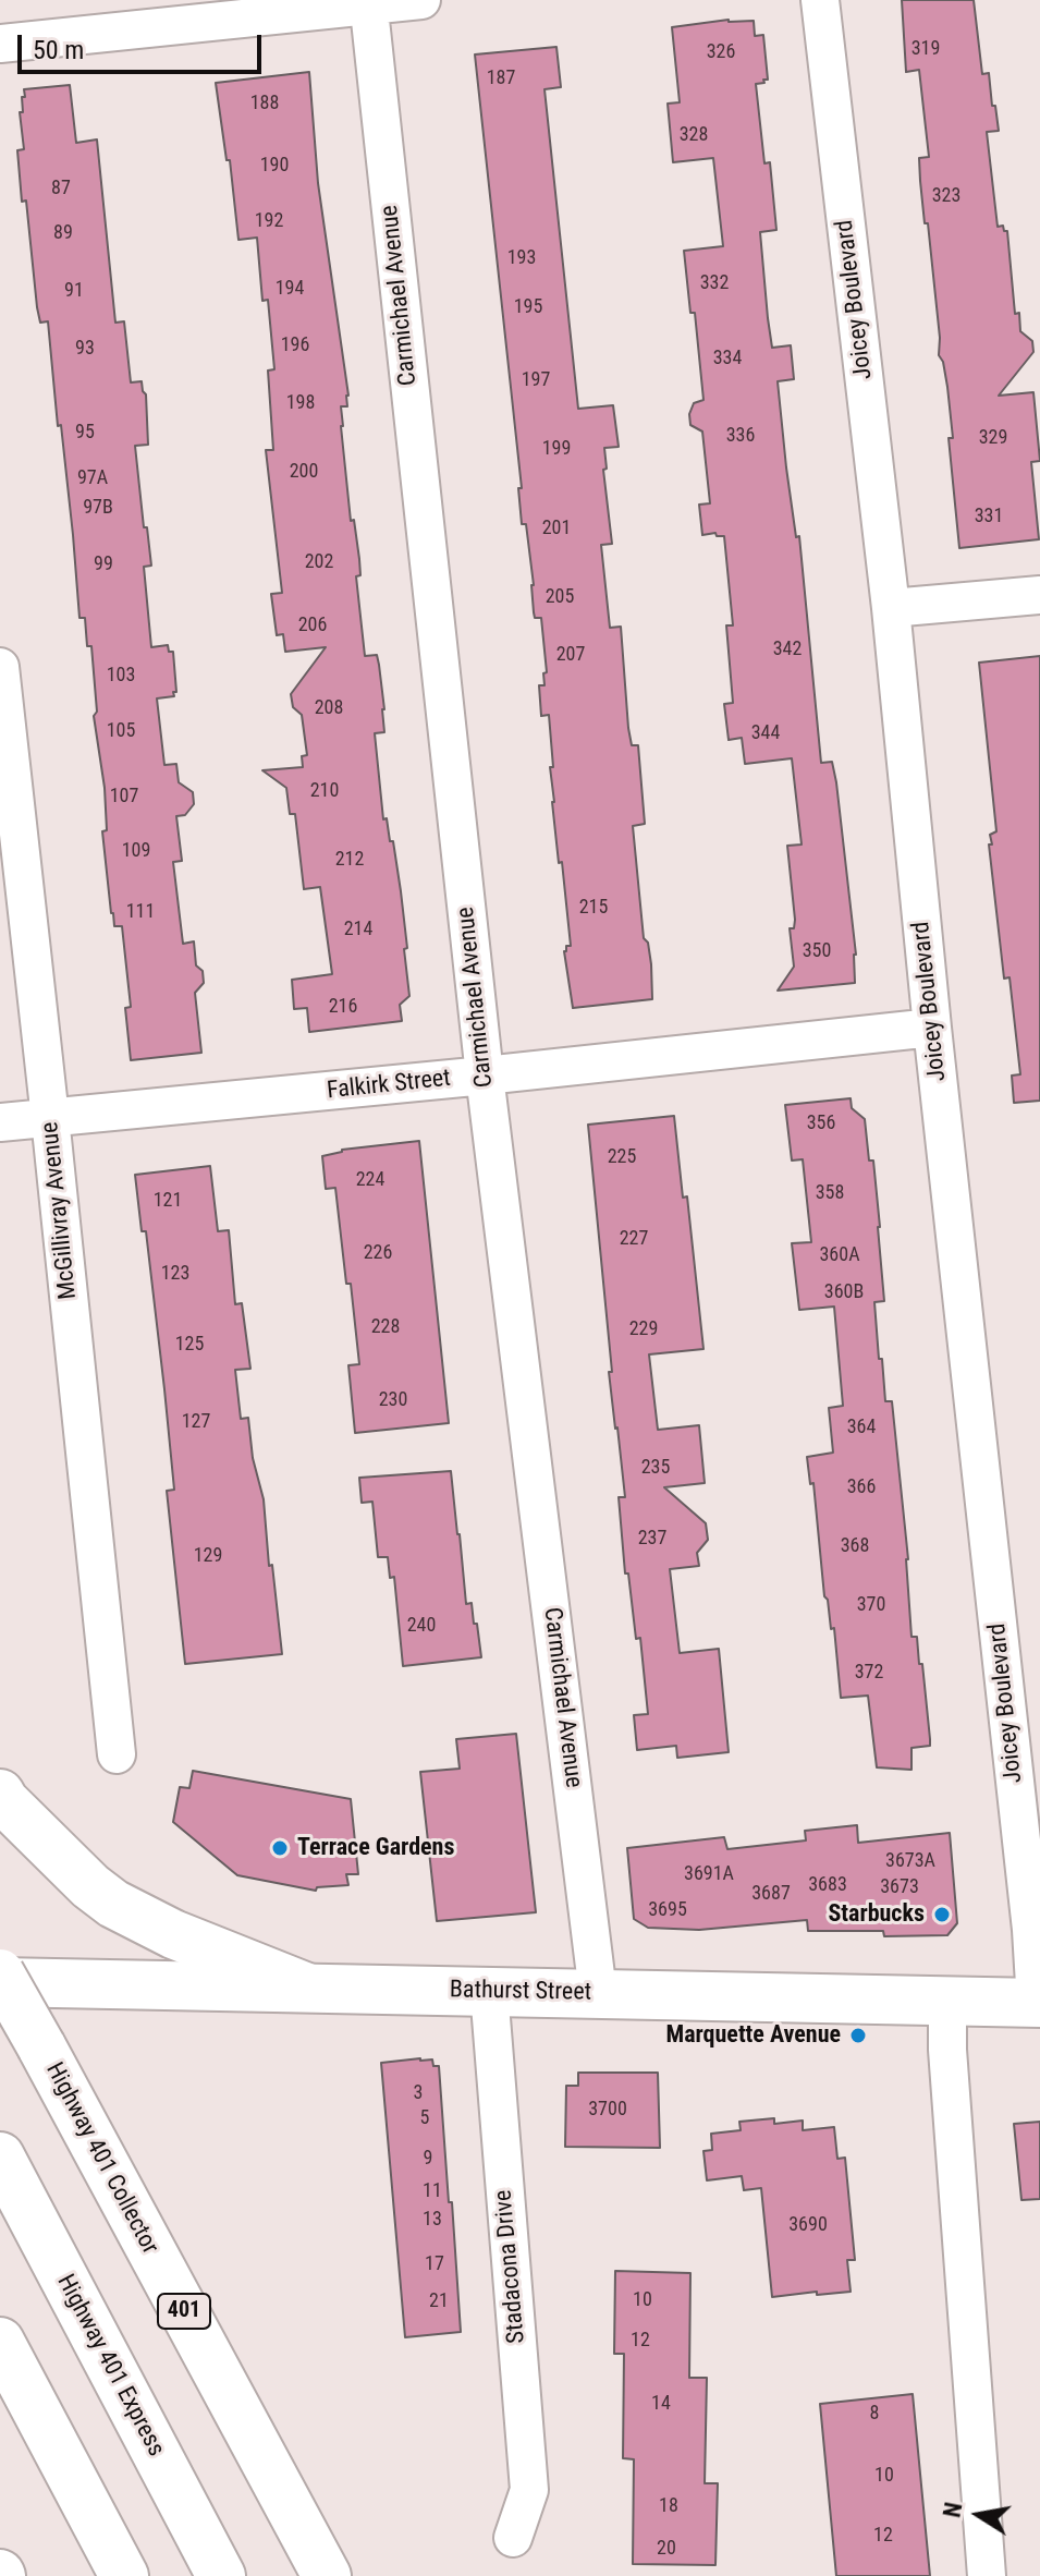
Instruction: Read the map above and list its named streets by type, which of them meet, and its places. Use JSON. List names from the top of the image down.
{
  "streets": {
    "main road": [
      "Bathurst Street",
      "Highway 401 Collector",
      "401",
      "Highway 401 Express"
    ],
    "street": [
      "Carmichael Avenue",
      "Joicey Boulevard",
      "Falkirk Street",
      "McGillivray Avenue",
      "Stadacona Drive"
    ]
  },
  "crossings": [
    ["Carmichael Avenue", "Falkirk Street"],
    ["Carmichael Avenue", "Bathurst Street"],
    ["Joicey Boulevard", "Falkirk Street"],
    ["Joicey Boulevard", "Bathurst Street"],
    ["Falkirk Street", "McGillivray Avenue"],
    ["Bathurst Street", "Stadacona Drive"]
  ],
  "places": ["Terrace Gardens", "Starbucks", "Marquette Avenue"],
  "house_numbers": [
    "319",
    "326",
    "187",
    "188",
    "328",
    "190",
    "87",
    "323",
    "192",
    "89",
    "193",
    "332",
    "194",
    "91",
    "195",
    "196",
    "93",
    "334",
    "197",
    "198",
    "95",
    "336",
    "329",
    "199",
    "200",
    "97A",
    "97B",
    "331",
    "201",
    "202",
    "99",
    "205",
    "206",
    "342",
    "207",
    "103",
    "208",
    "105",
    "344",
    "210",
    "107",
    "109",
    "212",
    "215",
    "111",
    "214",
    "350",
    "216",
    "356",
    "225",
    "224",
    "358",
    "121",
    "227",
    "226",
    "360A",
    "123",
    "360B",
    "228",
    "229",
    "125",
    "230",
    "127",
    "364",
    "235",
    "366",
    "237",
    "368",
    "129",
    "370",
    "240",
    "372",
    "3673A",
    "3691A",
    "3683",
    "3673",
    "3687",
    "3695",
    "3",
    "3700",
    "5",
    "9",
    "11",
    "13",
    "3690",
    "17",
    "10",
    "21",
    "12",
    "14",
    "8",
    "10",
    "18",
    "12",
    "20"
  ],
  "scale_bar": "50 m",
  "north": "left"
}
